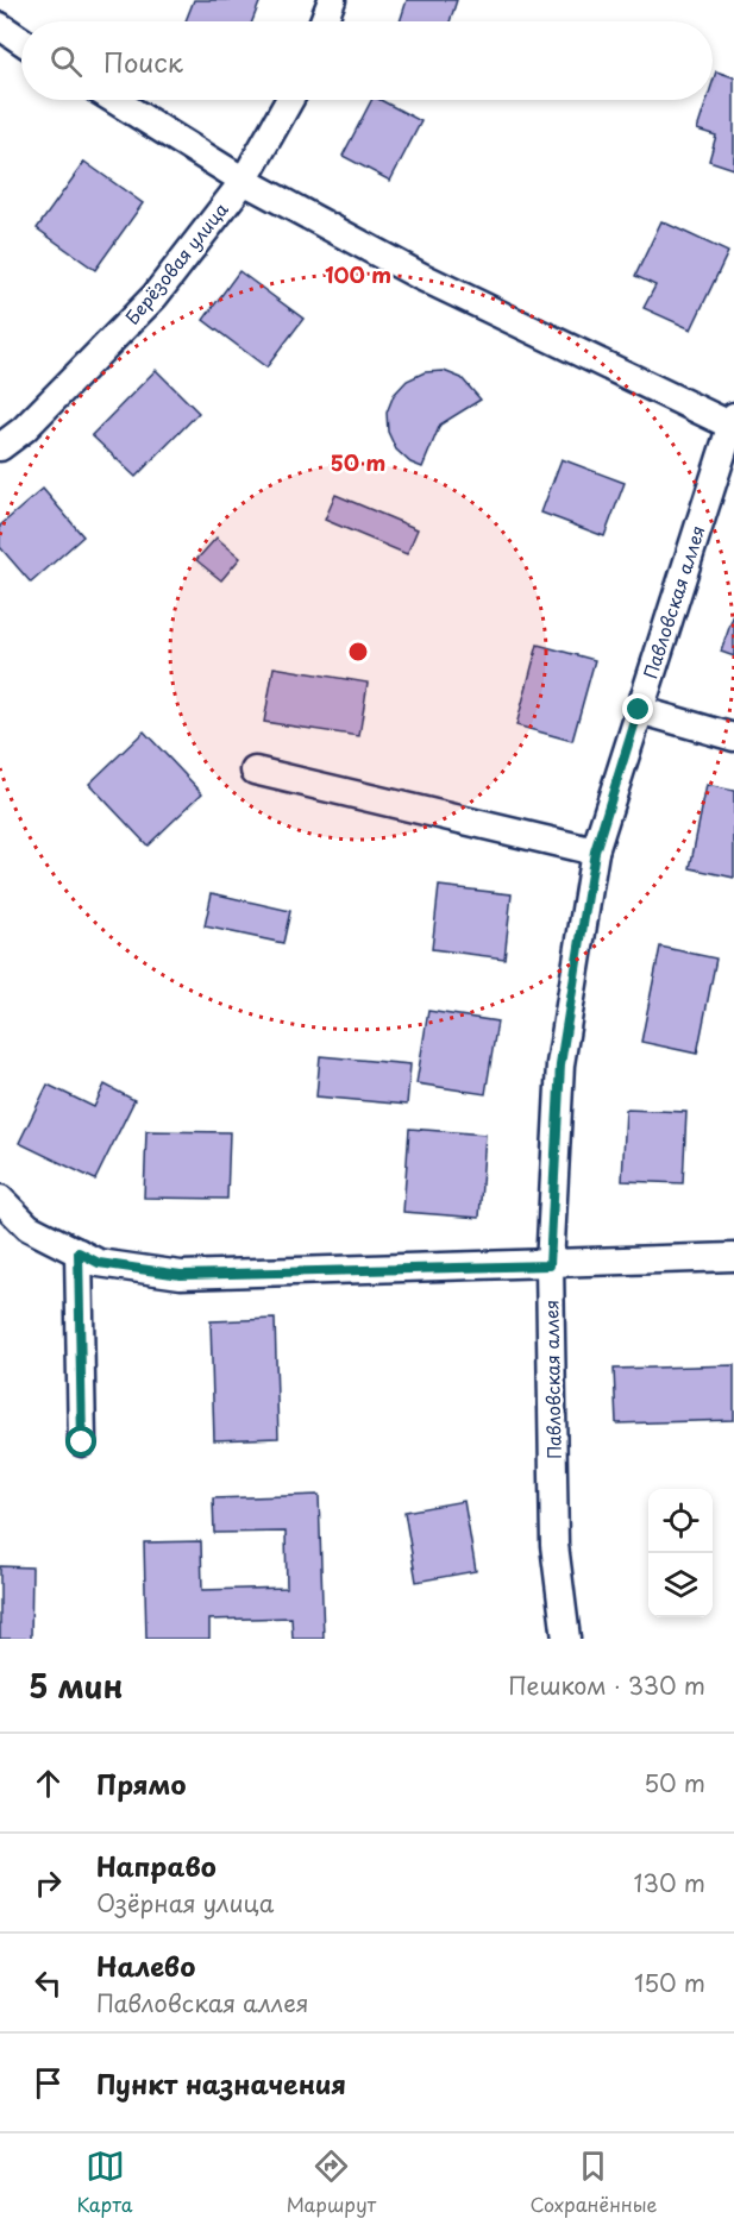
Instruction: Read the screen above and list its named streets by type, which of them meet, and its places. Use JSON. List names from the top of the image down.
{
  "streets": {
    "street": ["Берёзовая улица", "Павловская аллея"]
  },
  "page": {
    "search": "Поиск",
    "heading": ["5 мин", "Пешком · 330 m"],
    "list": [
      ["Прямо", "50 m"],
      ["Направо", "Озёрная улица", "130 m"],
      ["Налево", "Павловская аллея", "150 m"],
      "Пункт назначения"
    ],
    "nav": ["Карта", "Маршрут", "Сохранённые"]
  },
  "rings": ["100 m", "50 m"]
}
